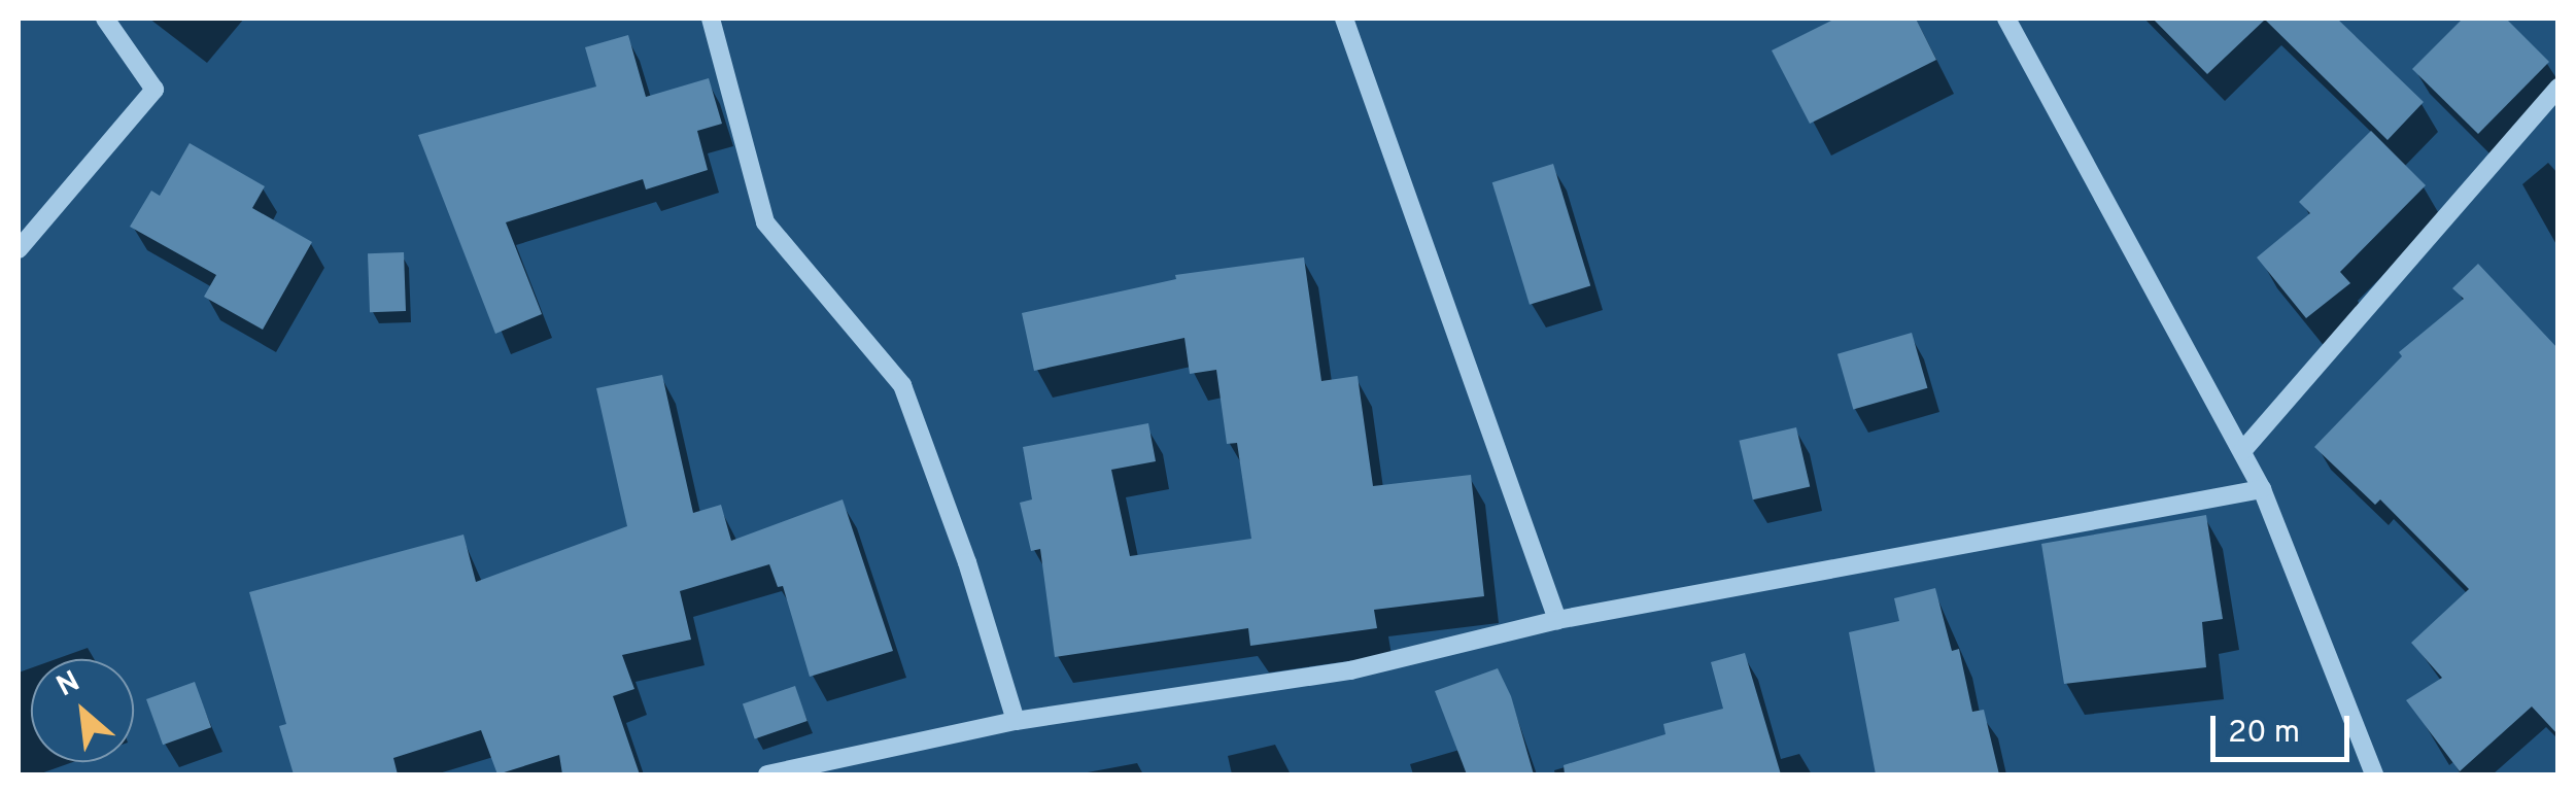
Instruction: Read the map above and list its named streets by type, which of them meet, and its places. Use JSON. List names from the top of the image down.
{
  "scale_bar": "20 m",
  "north": "top left"
}
